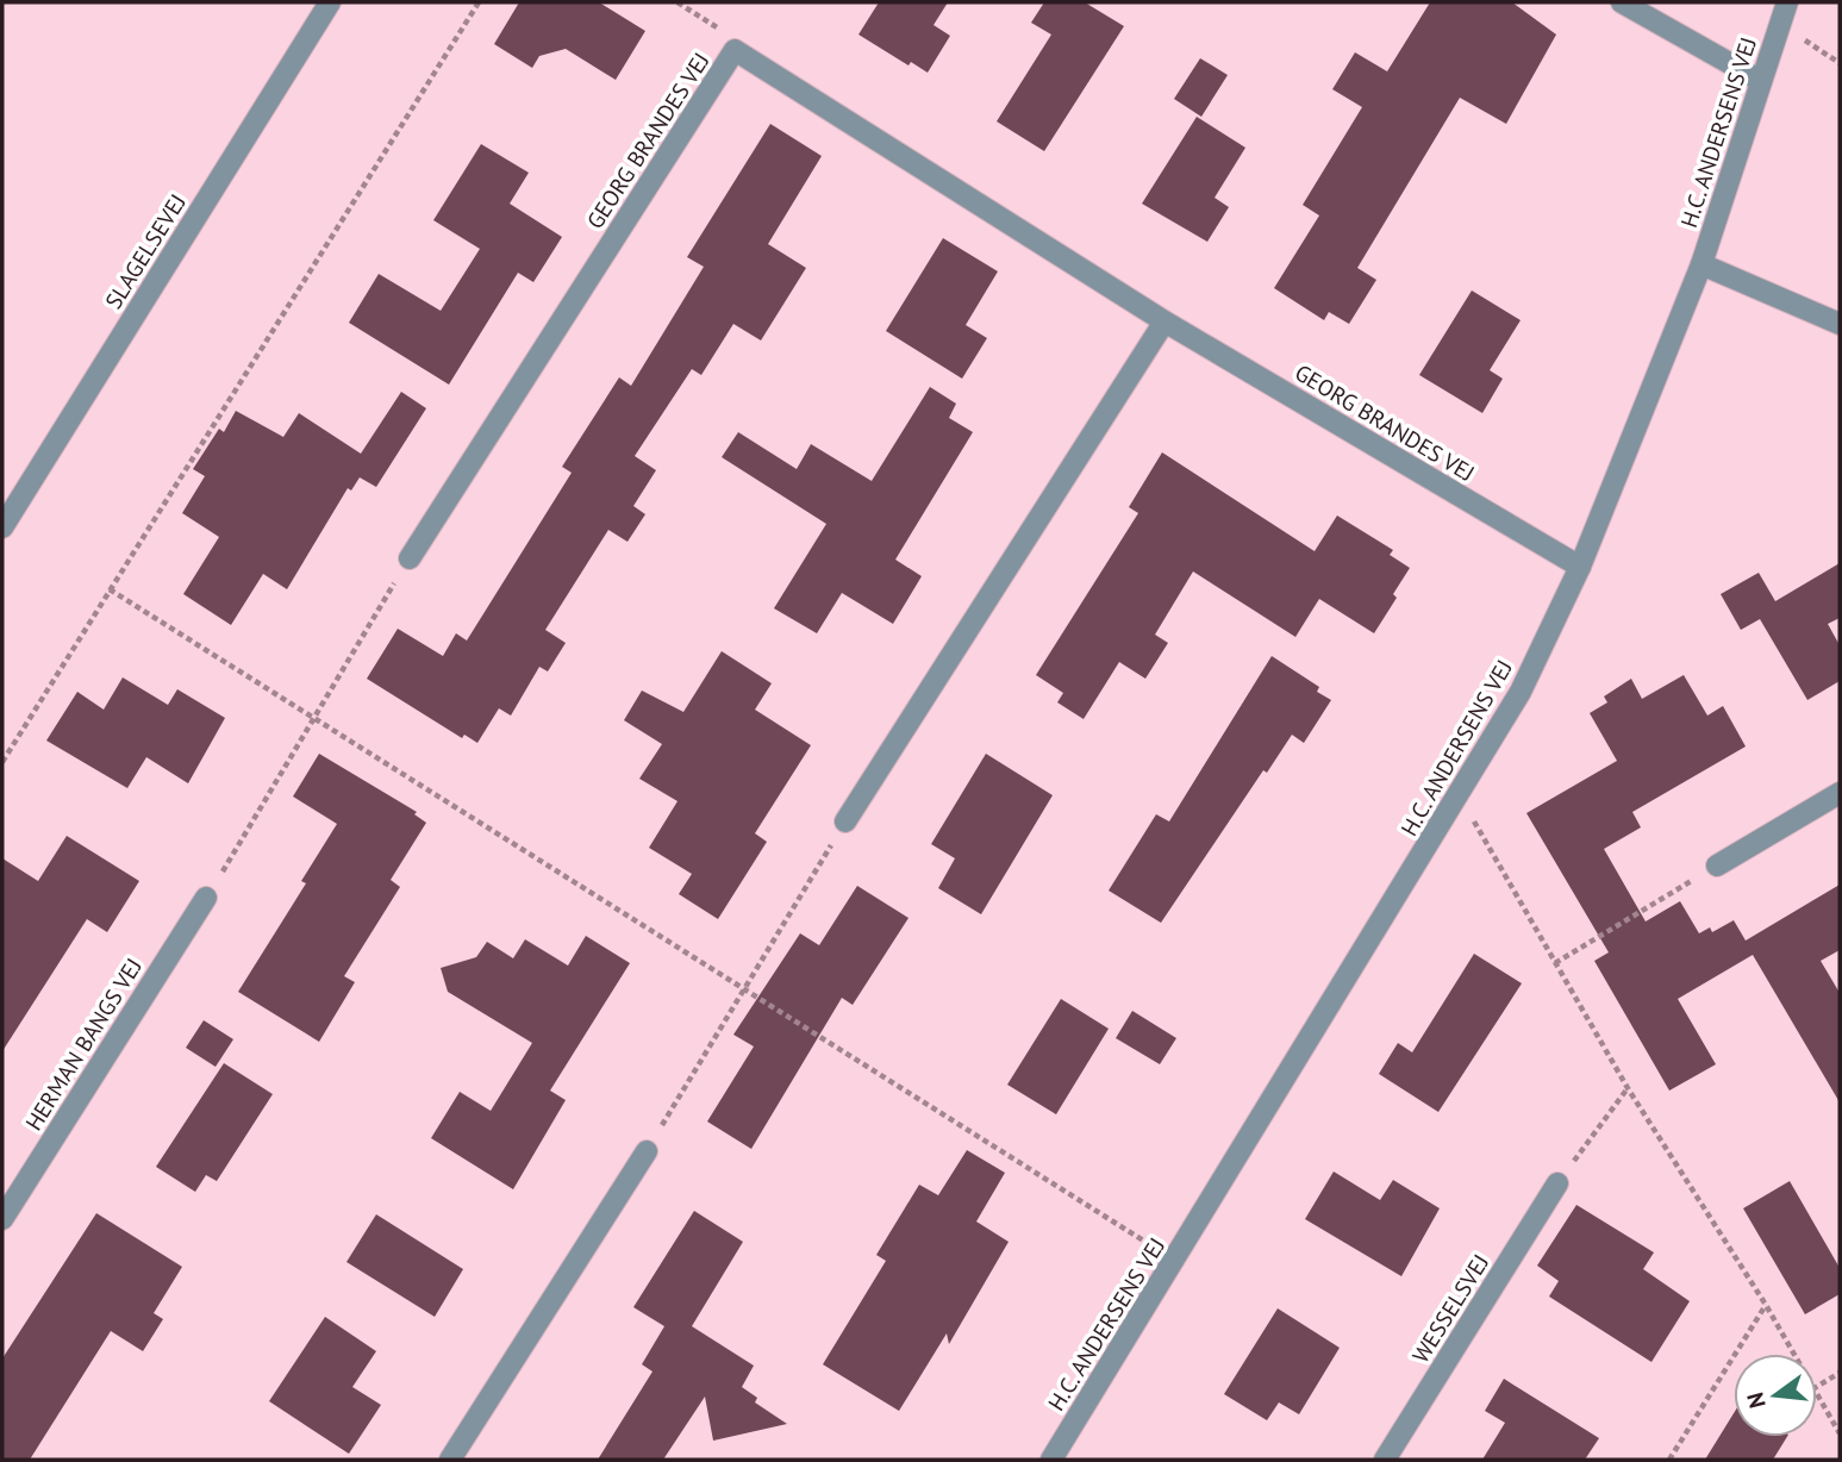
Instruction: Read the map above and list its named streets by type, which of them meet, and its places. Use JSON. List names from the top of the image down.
{
  "streets": {
    "street": [
      "H.C. ANDERSENS VEJ",
      "GEORG BRANDES VEJ",
      "SLAGELSEVEJ",
      "HERMAN BANGS VEJ",
      "WESSELSVEJ"
    ]
  },
  "crossings": [
    ["H.C. ANDERSENS VEJ", "GEORG BRANDES VEJ"]
  ],
  "north": "left"
}
